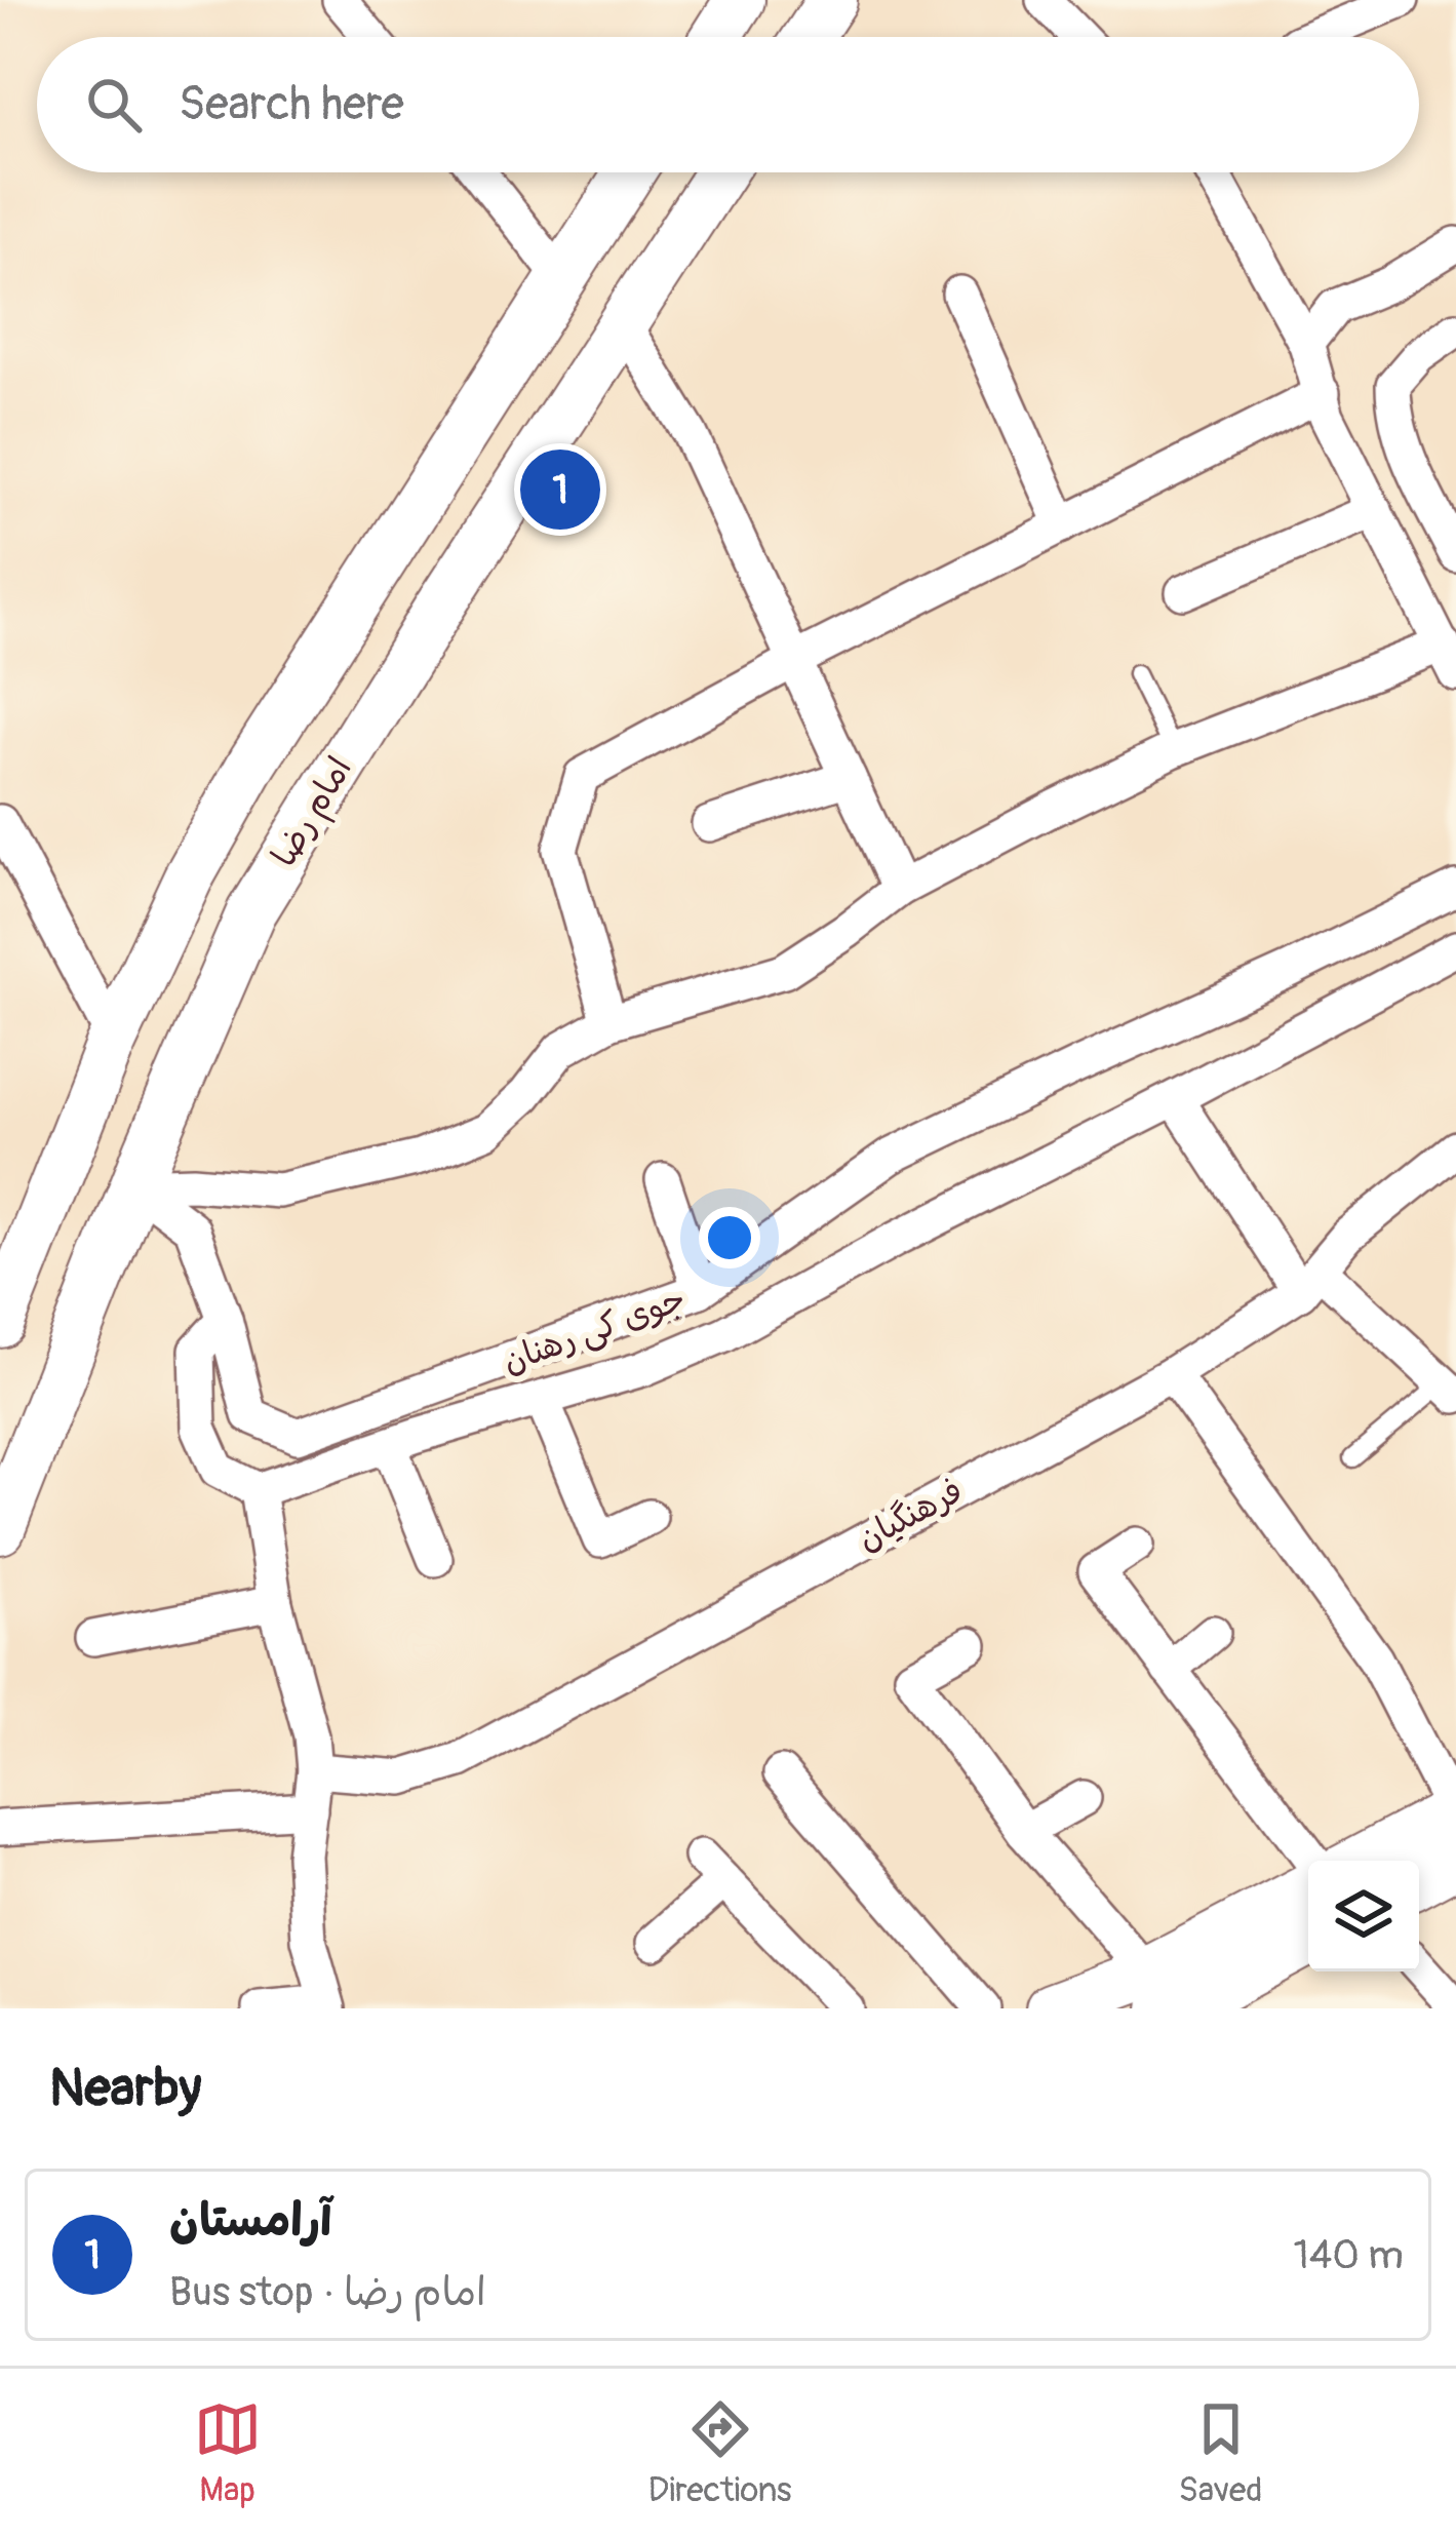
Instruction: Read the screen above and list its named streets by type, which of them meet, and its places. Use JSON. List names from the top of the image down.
{
  "streets": {
    "main road": ["امام رضا"],
    "street": ["جوی کی رهنان", "فرهنگیان"]
  },
  "page": {
    "search": "Search here",
    "pins": "1",
    "heading": "Nearby",
    "list": [
      {
        "mark": "1",
        "name": "آرامستان",
        "note": "Bus stop · امام رضا",
        "value": "140 m"
      }
    ],
    "nav": ["Map", "Directions", "Saved"]
  }
}
